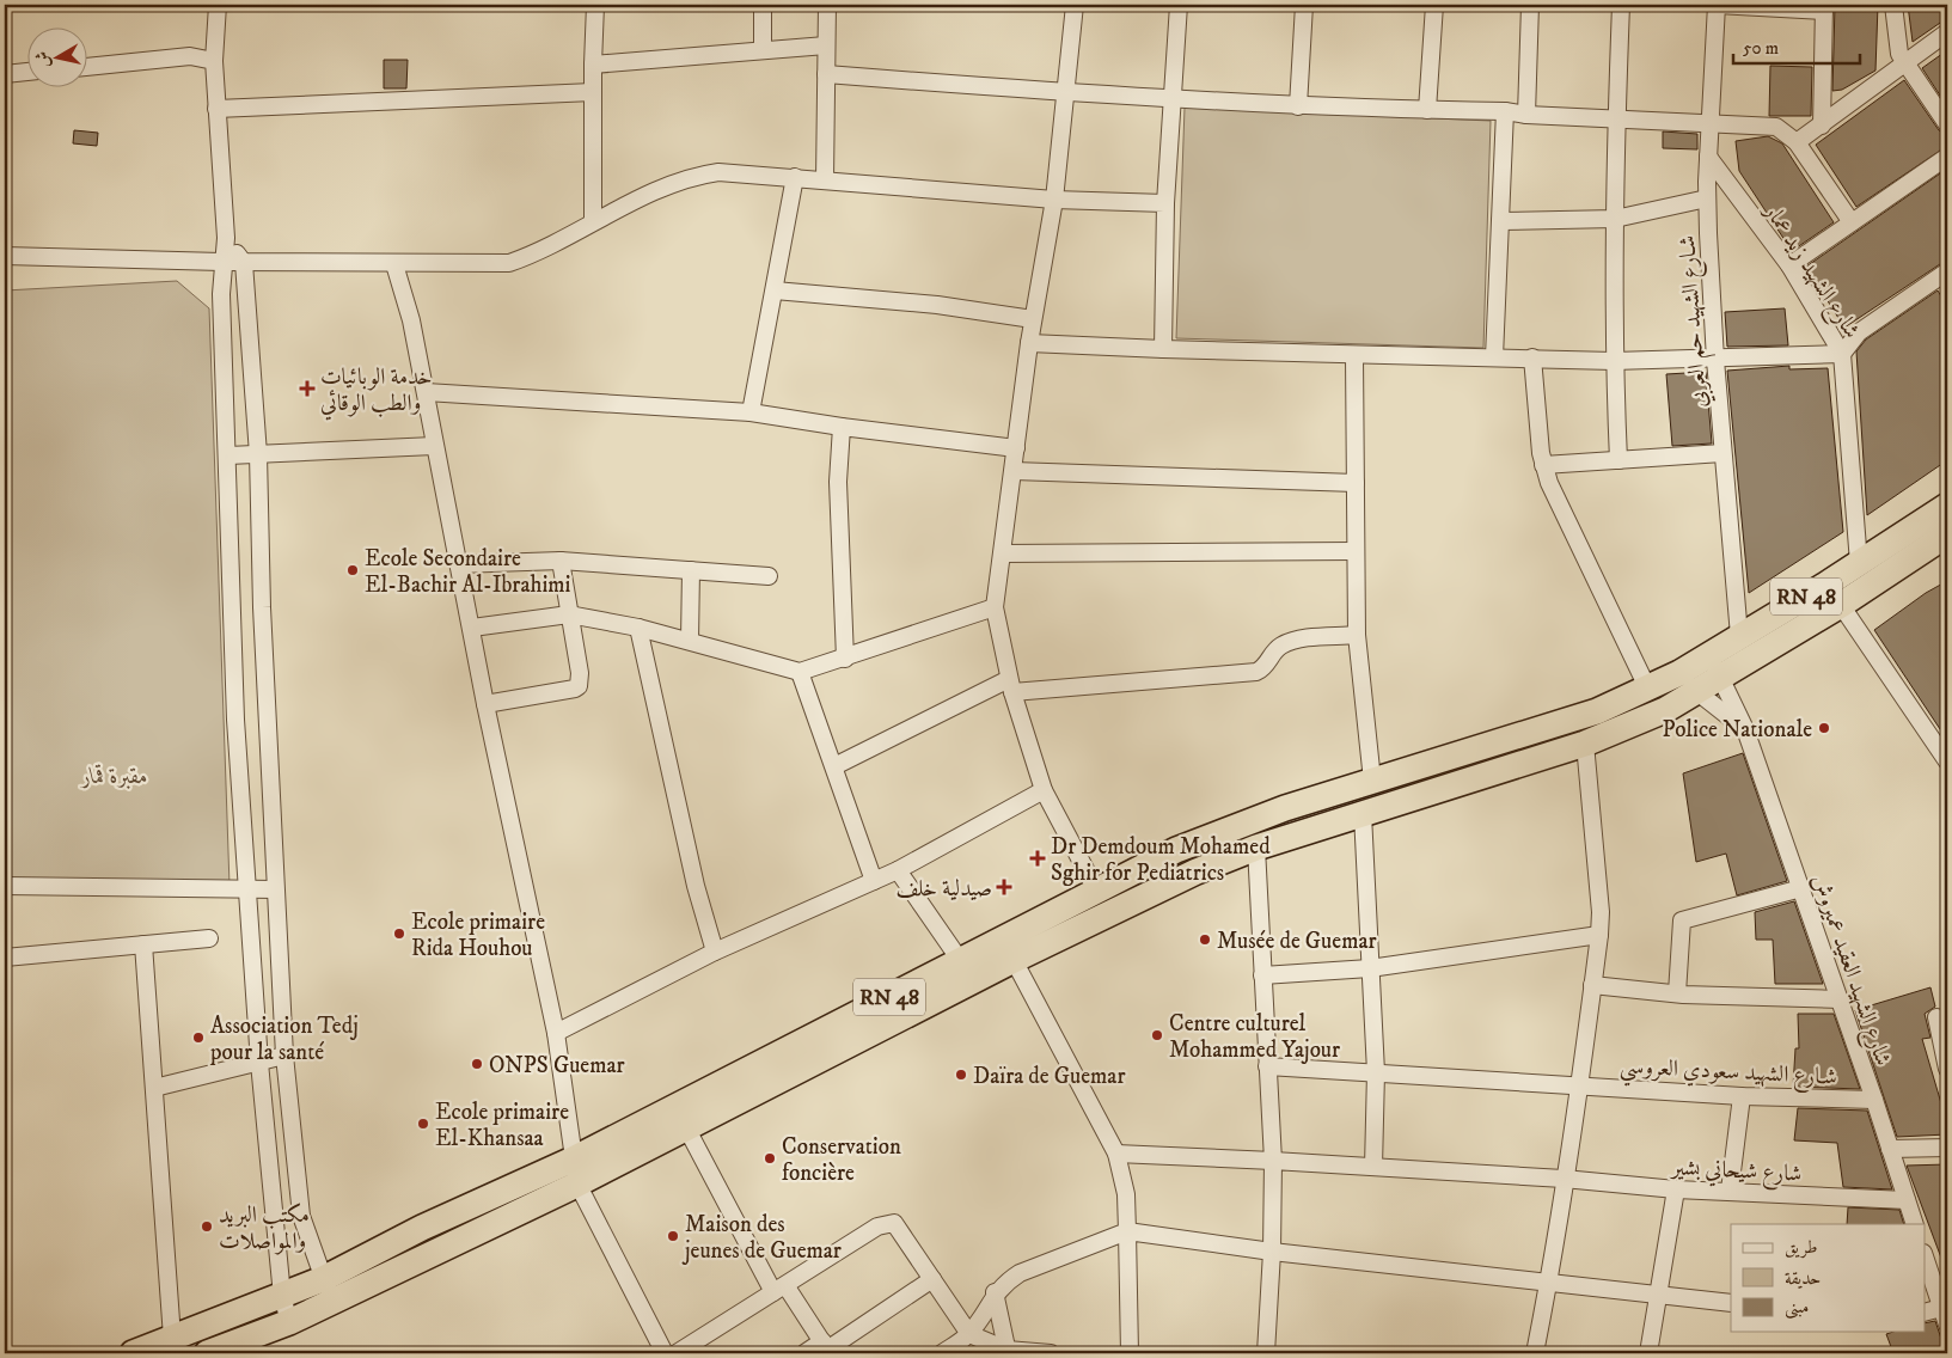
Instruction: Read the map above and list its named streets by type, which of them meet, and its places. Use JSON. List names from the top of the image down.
{
  "streets": {
    "highway": ["RN 48"],
    "street": [
      "شارع الشهيد زيد عمار",
      "شـارع الشهيد حم العربي",
      "شارع الشهيد العقيد عميروش",
      "شـارع الشهيد سعودي العروسي",
      "شارع شيحاني بشير"
    ]
  },
  "crossings": [
    ["شارع الشهيد زيد عمار", "شـارع الشهيد حم العربي"],
    ["شارع الشهيد زيد عمار", "RN 48"],
    ["شـارع الشهيد حم العربي", "RN 48"],
    ["RN 48", "شارع الشهيد العقيد عميروش"],
    ["شارع الشهيد العقيد عميروش", "شـارع الشهيد سعودي العروسي"],
    ["شارع الشهيد العقيد عميروش", "شارع شيحاني بشير"]
  ],
  "parks": ["مقبرة قمار"],
  "places": {
    "health": ["خدمة الوبائيات والطب الوقائي", "Dr Demdoum Mohamed Sghir for Pediatrics", "صيدلية خلف"],
    "other": [
      "Ecole Secondaire El-Bachir Al-Ibrahimi",
      "Police Nationale",
      "Ecole primaire Rida Houhou",
      "Musée de Guemar",
      "Centre culturel Mohammed Yajour",
      "Association Tedj pour la santé",
      "ONPS Guemar",
      "Daïra de Guemar",
      "Ecole primaire El-Khansaa",
      "Conservation foncière",
      "مكتب البريد والمواصلات",
      "Maison des jeunes de Guemar"
    ]
  },
  "legend": ["طريق", "حديقة", "مبنى"],
  "scale_bar": "50 m",
  "north": "left"
}
